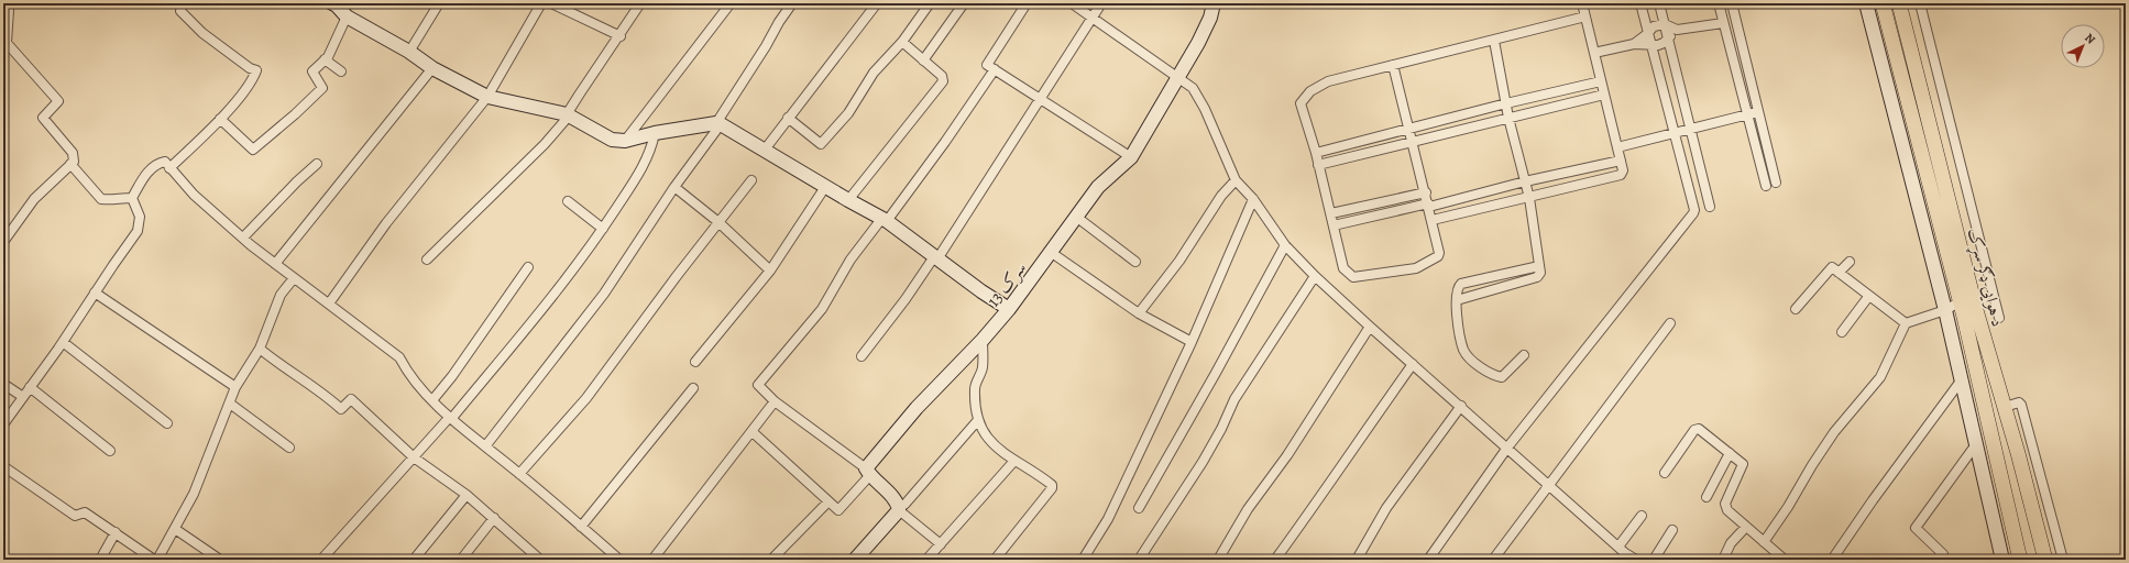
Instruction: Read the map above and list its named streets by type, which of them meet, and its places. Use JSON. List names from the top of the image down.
{
  "streets": {
    "main road": ["د هوایی ډګر سړک"],
    "street": ["سرک 13"]
  },
  "north": "top right"
}
